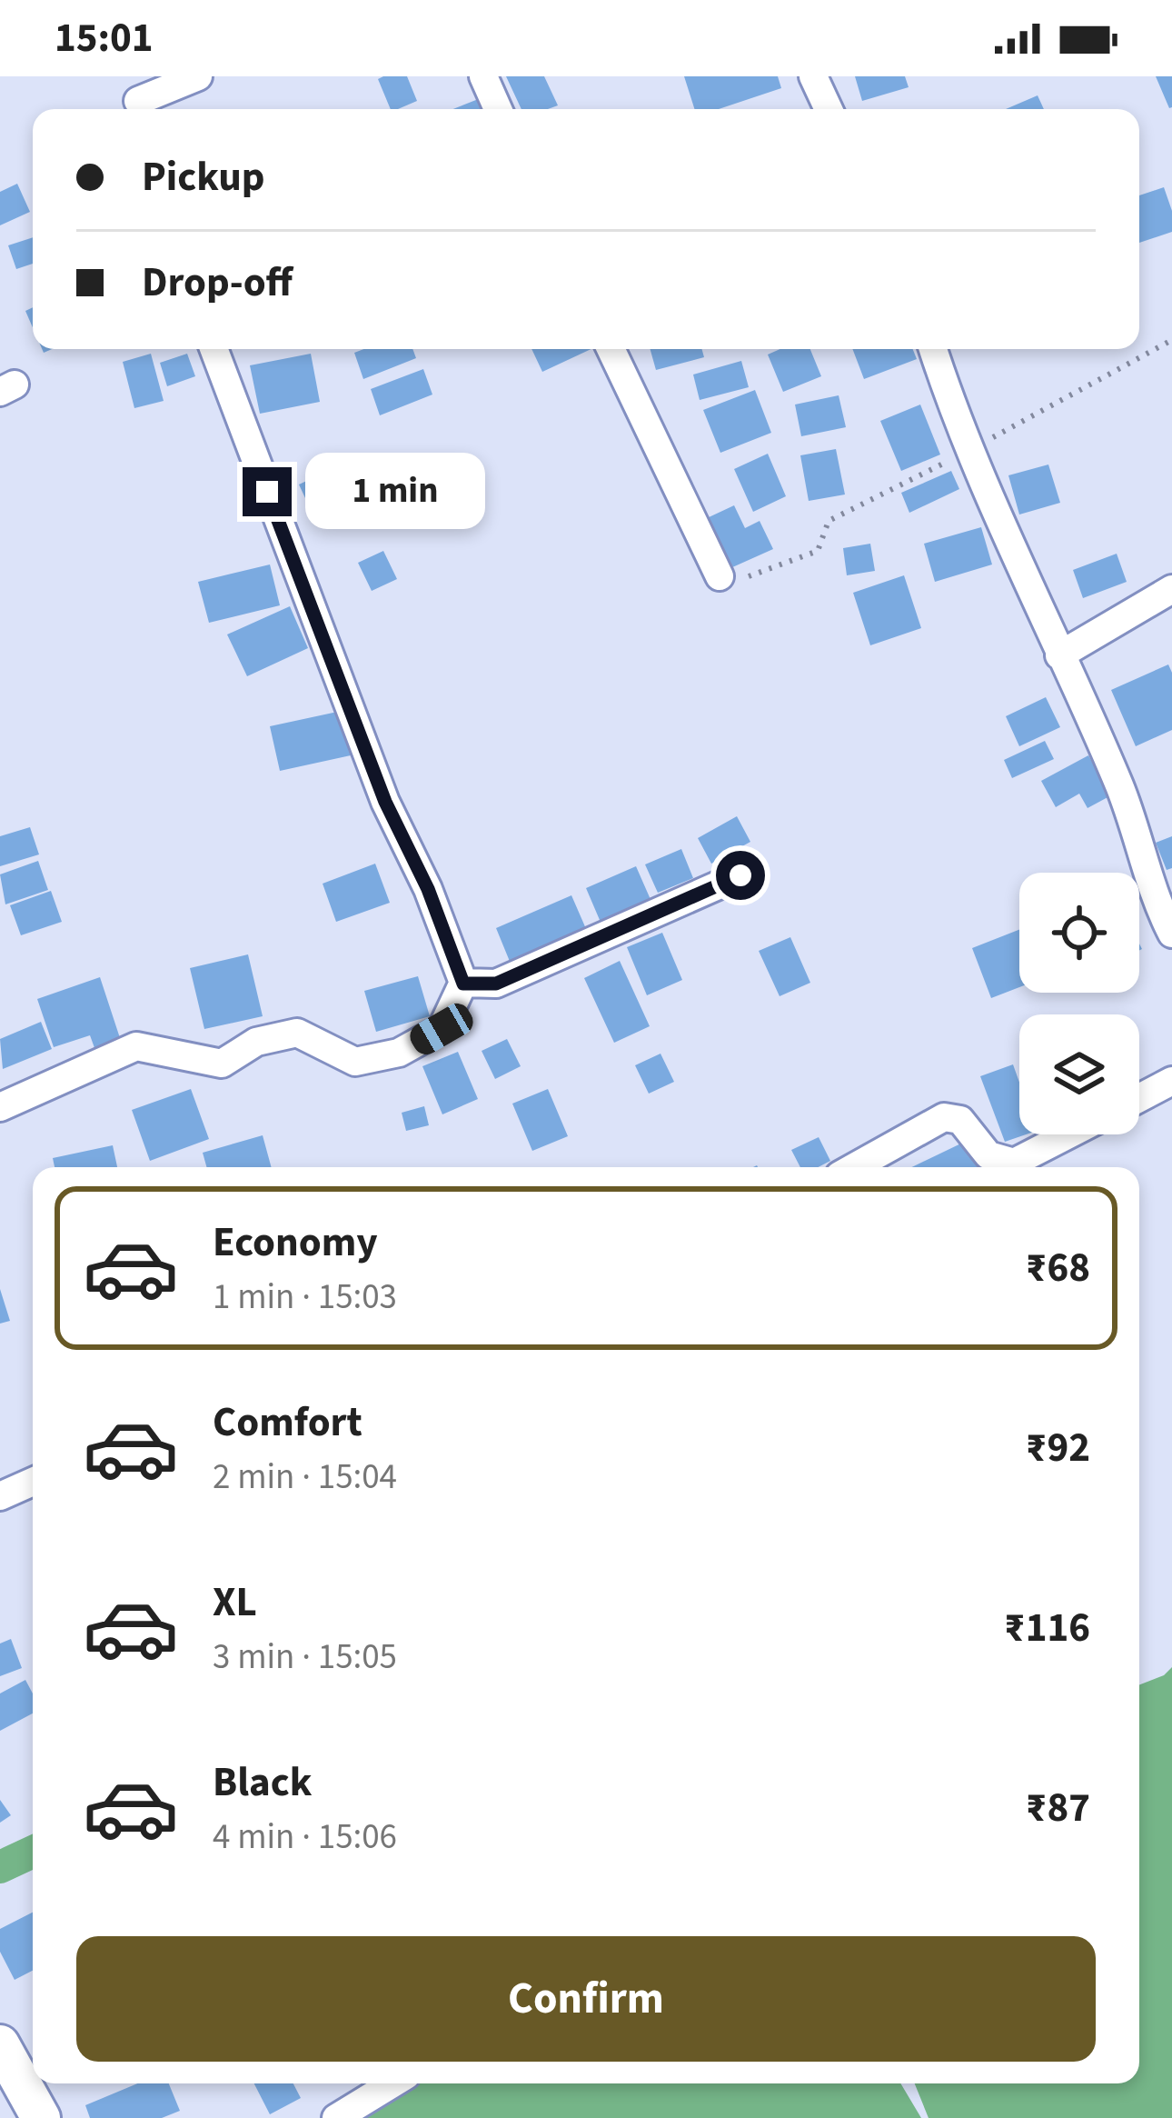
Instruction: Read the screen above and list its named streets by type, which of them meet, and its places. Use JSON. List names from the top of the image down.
{
  "page": {
    "status": "15:01",
    "banner": ["Pickup", "Drop-off"],
    "bubble": "1 min",
    "list": [
      {
        "name": "Economy",
        "note": "1 min · 15:03",
        "value": "₹68"
      },
      {
        "name": "Comfort",
        "note": "2 min · 15:04",
        "value": "₹92"
      },
      {
        "name": "XL",
        "note": "3 min · 15:05",
        "value": "₹116"
      },
      {
        "name": "Black",
        "note": "4 min · 15:06",
        "value": "₹87"
      }
    ],
    "buttons": "Confirm"
  }
}
